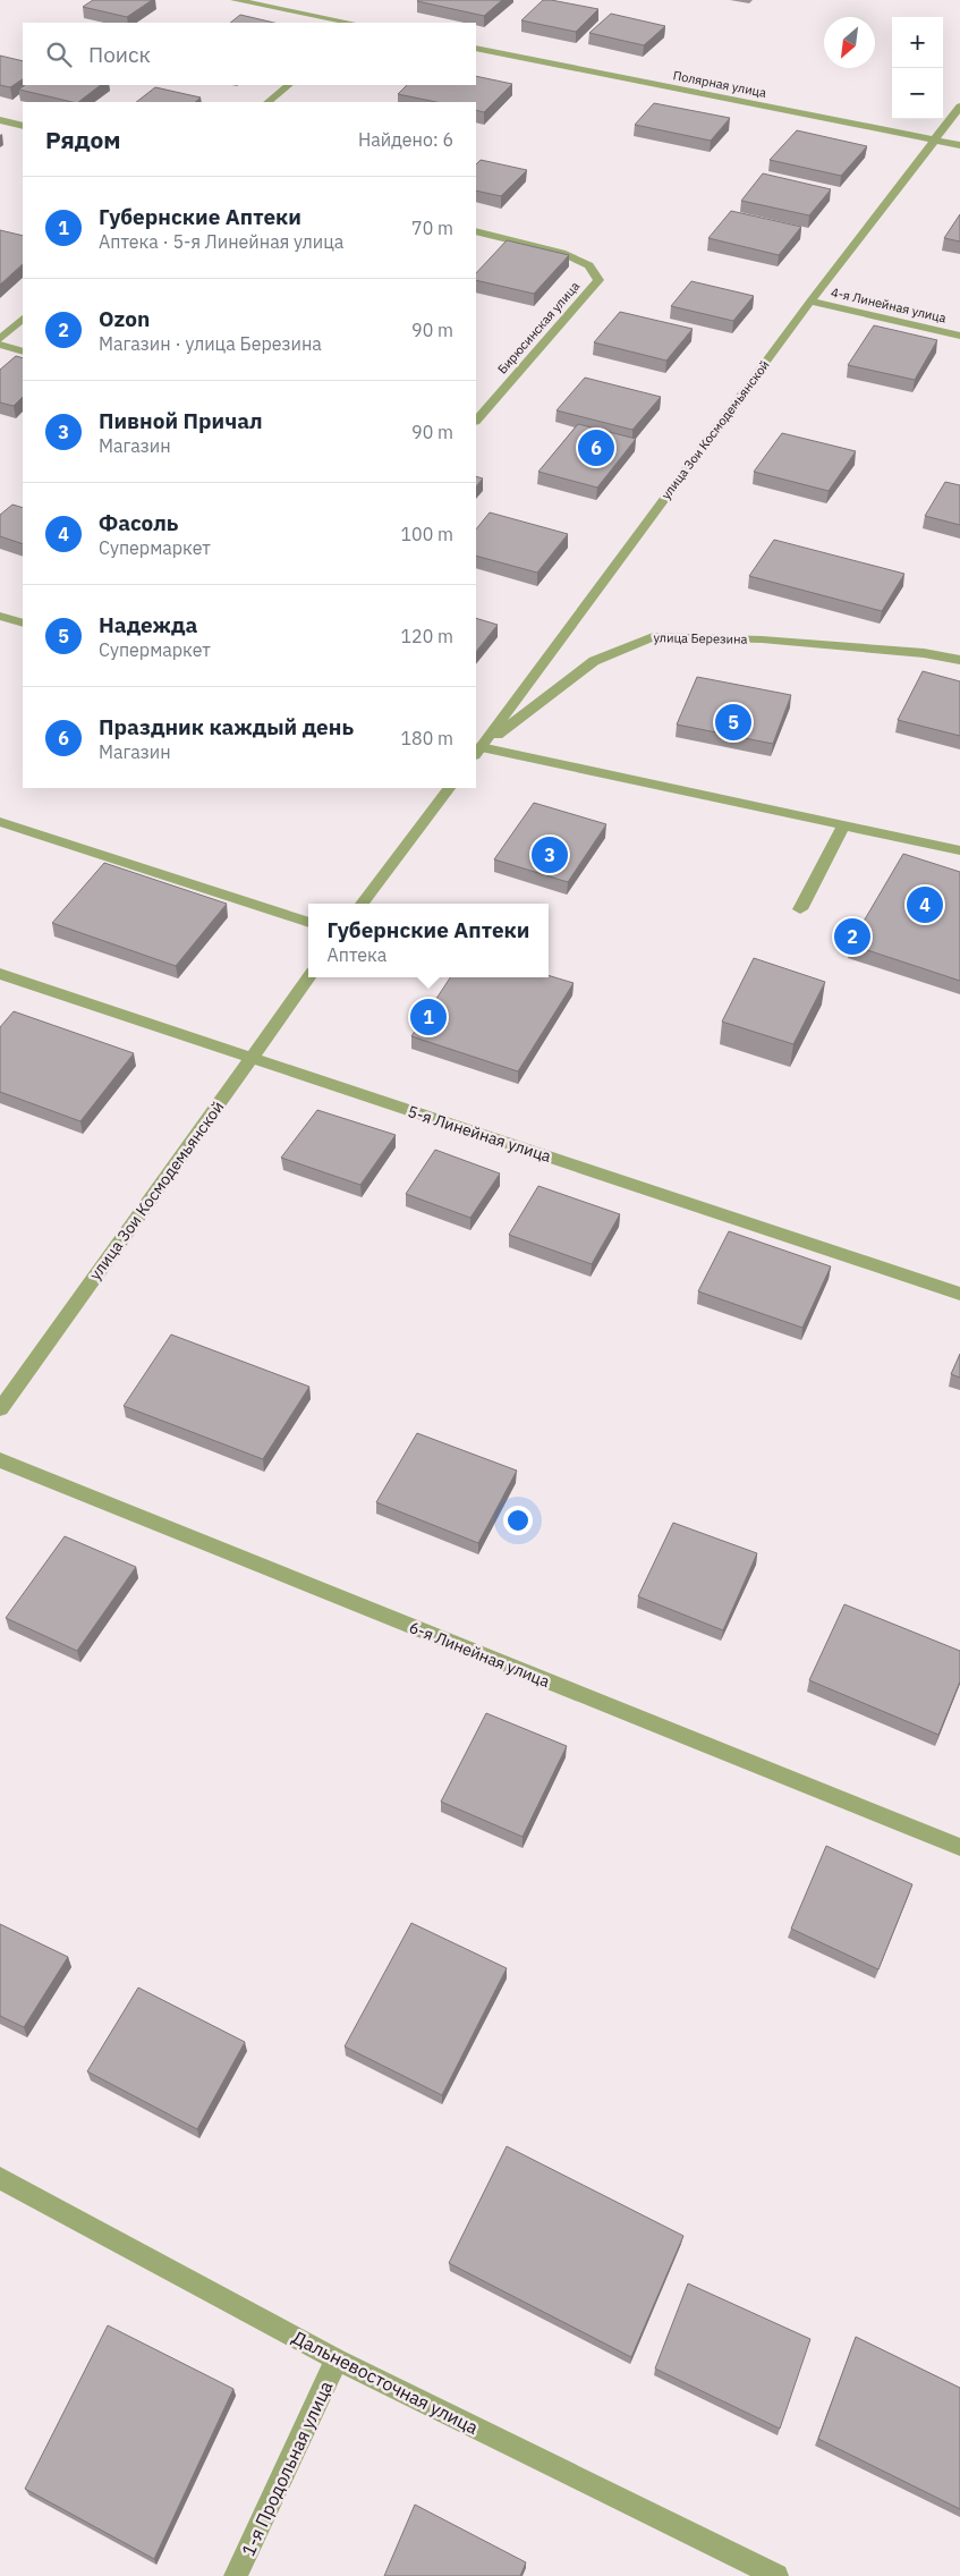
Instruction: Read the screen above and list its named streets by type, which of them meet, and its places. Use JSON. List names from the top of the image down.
{
  "streets": {
    "street": [
      "Полярная улица",
      "4-я Линейная улица",
      "Бирюсинская улица",
      "улица Зои Космодемьянской",
      "улица Березина",
      "5-я Линейная улица",
      "6-я Линейная улица",
      "Дальневосточная улица",
      "1-я Продольная улица"
    ]
  },
  "crossings": [
    ["Полярная улица", "улица Зои Космодемьянской"],
    ["4-я Линейная улица", "улица Зои Космодемьянской"],
    ["улица Зои Космодемьянской", "улица Березина"],
    ["улица Зои Космодемьянской", "5-я Линейная улица"],
    ["Дальневосточная улица", "1-я Продольная улица"]
  ],
  "north": "bottom left",
  "page": {
    "map_buttons": ["+", "−"],
    "search": "Поиск",
    "heading": ["Рядом", "Найдено: 6"],
    "list": [
      {
        "mark": "1",
        "name": "Губернские Аптеки",
        "note": "Аптека · 5-я Линейная улица",
        "value": "70 m"
      },
      {
        "mark": "2",
        "name": "Ozon",
        "note": "Магазин · улица Березина",
        "value": "90 m"
      },
      {
        "mark": "3",
        "name": "Пивной Причал",
        "note": "Магазин",
        "value": "90 m"
      },
      {
        "mark": "4",
        "name": "Фасоль",
        "note": "Супермаркет",
        "value": "100 m"
      },
      {
        "mark": "5",
        "name": "Надежда",
        "note": "Супермаркет",
        "value": "120 m"
      },
      {
        "mark": "6",
        "name": "Праздник каждый день",
        "note": "Магазин",
        "value": "180 m"
      }
    ],
    "pins": [
      "6",
      "5",
      "3",
      "4",
      "2",
      "1"
    ],
    "popup": ["Губернские Аптеки", "Аптека"]
  }
}
